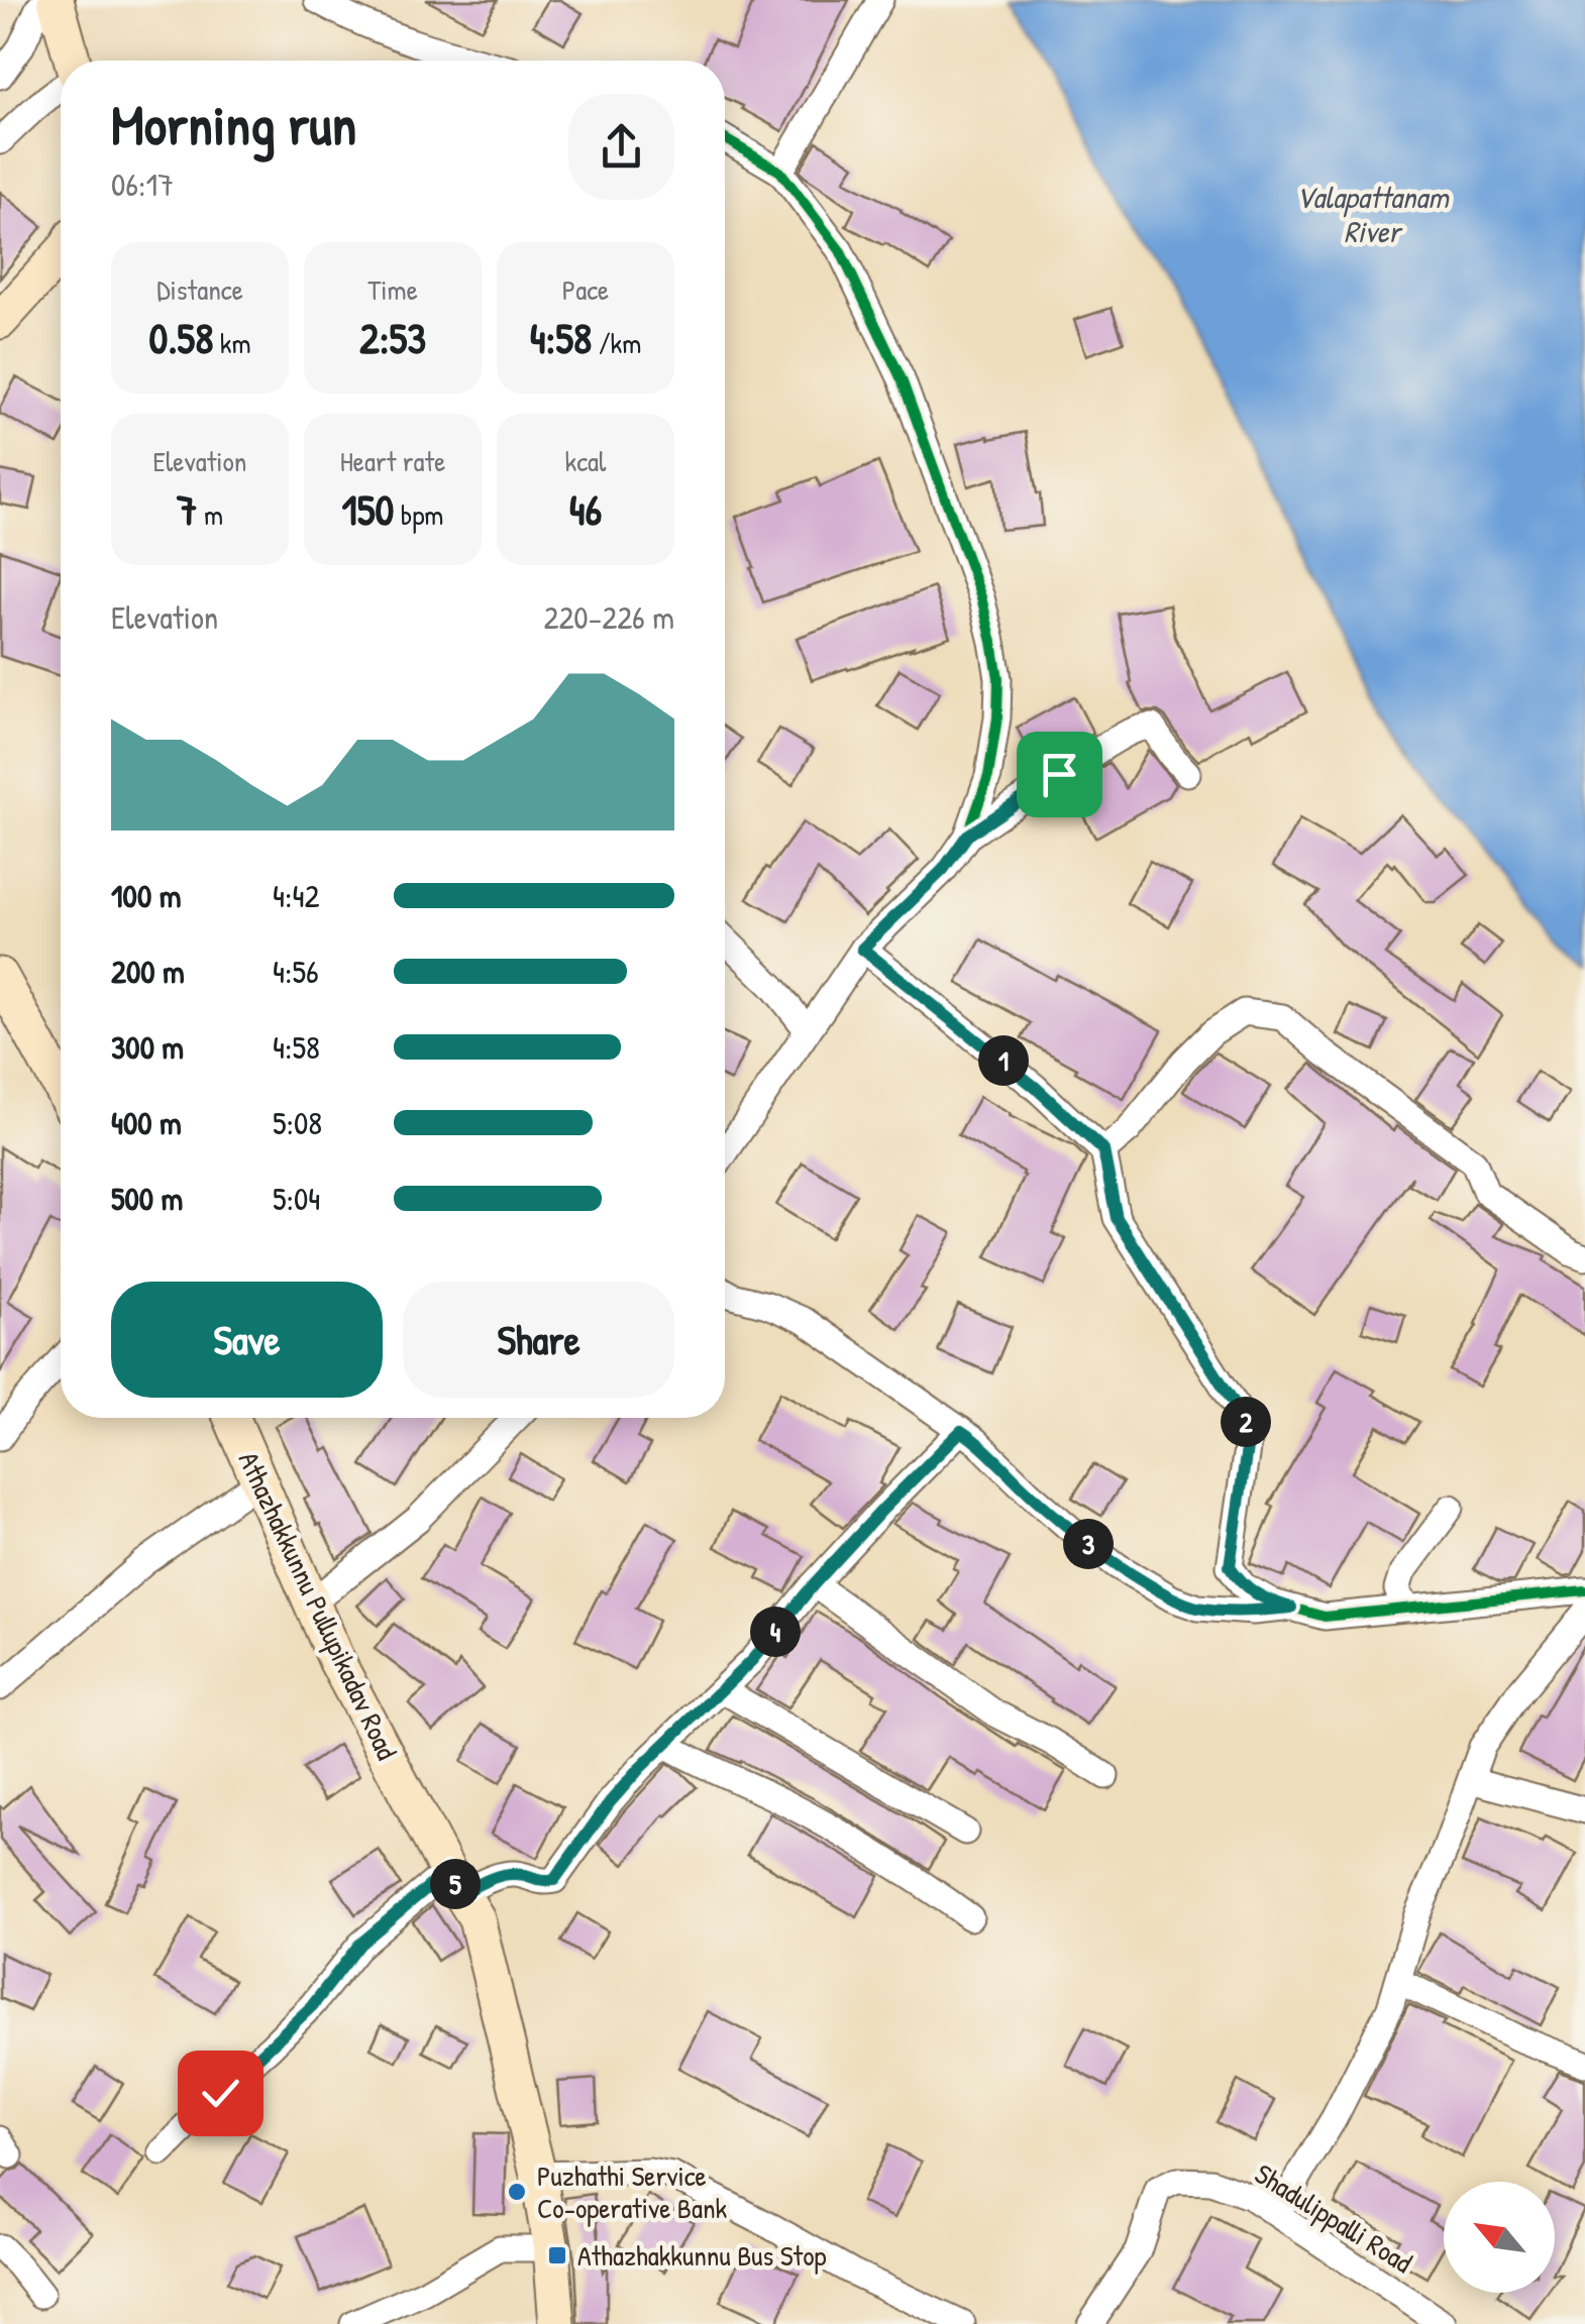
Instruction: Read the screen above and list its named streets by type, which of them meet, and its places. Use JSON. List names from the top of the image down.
{
  "streets": {
    "main road": ["Athazhakkunnu Pullupikadav Road"],
    "street": ["Shadulippalli Road"]
  },
  "water": ["Valapattanam River"],
  "places": {
    "other": ["Puzhathi Service Co-operative Bank"],
    "transit": ["Athazhakkunnu Bus Stop"]
  },
  "north": "top left",
  "page": {
    "heading": ["Morning run", "06:17"],
    "stats": [
      ["Distance", "0.58 km"],
      ["Time", "2:53"],
      ["Pace", "4:58 /km"],
      ["Elevation", "7 m"],
      ["Heart rate", "150 bpm"],
      ["kcal", "46"]
    ],
    "chart": ["Elevation", "220–226 m"],
    "list": [
      {
        "name": "100 m",
        "note": "4:42"
      },
      {
        "name": "200 m",
        "note": "4:56"
      },
      {
        "name": "300 m",
        "note": "4:58"
      },
      {
        "name": "400 m",
        "note": "5:08"
      },
      {
        "name": "500 m",
        "note": "5:04"
      }
    ],
    "pins": [
      "1",
      "2",
      "3",
      "4",
      "5"
    ],
    "buttons": ["Save", "Share"]
  }
}
